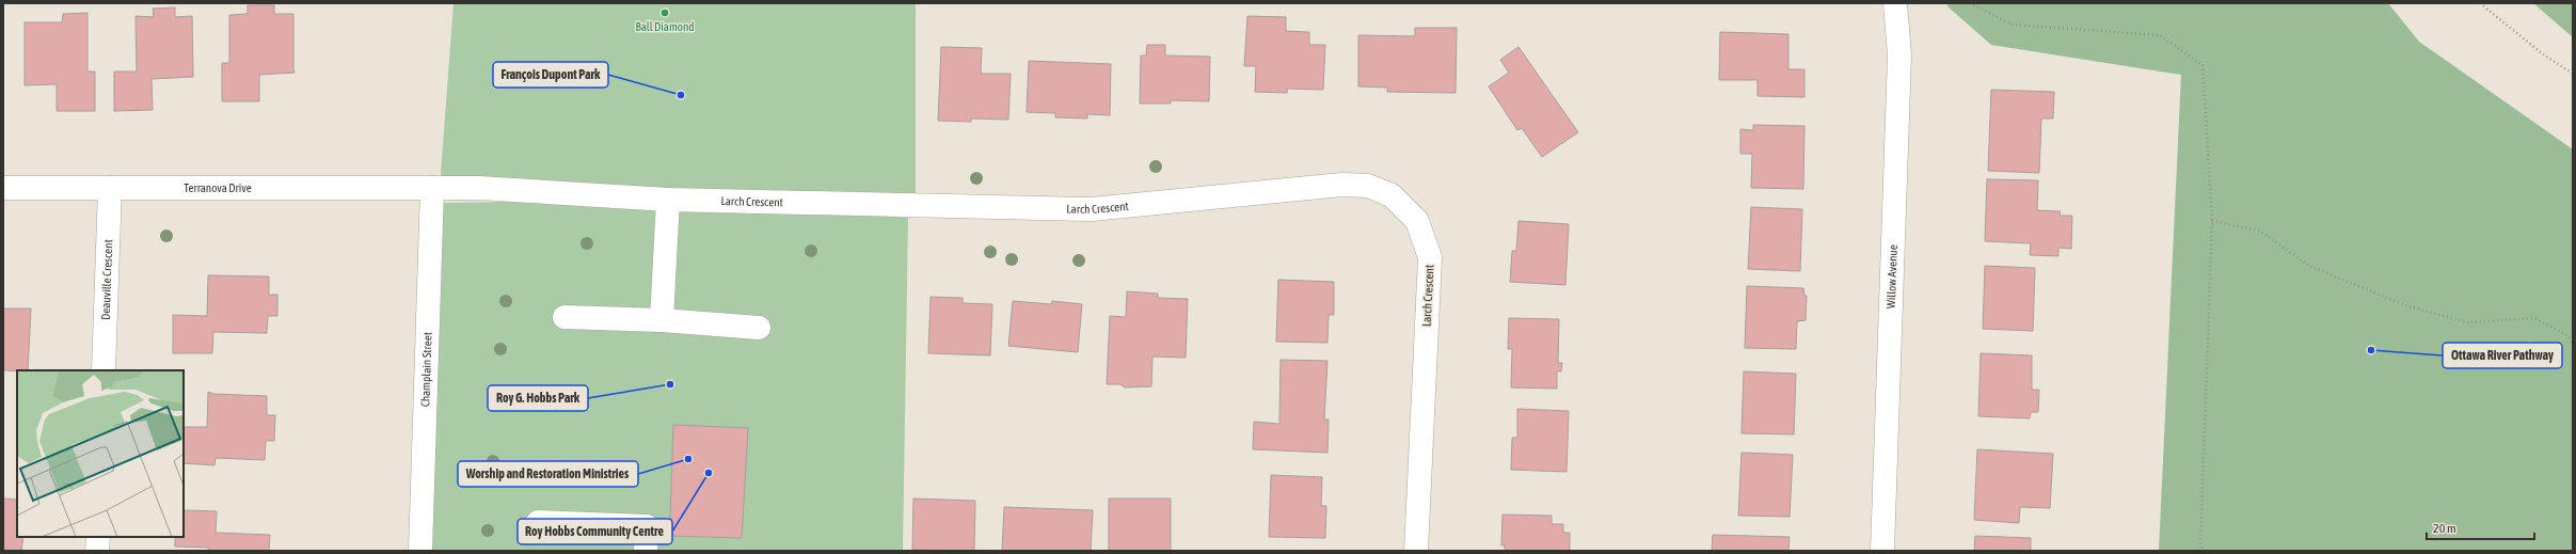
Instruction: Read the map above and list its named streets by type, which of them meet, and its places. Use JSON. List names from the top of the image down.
{
  "streets": {
    "street": [
      "Terranova Drive",
      "Larch Crescent",
      "Willow Avenue",
      "Deauville Crescent",
      "Champlain Street"
    ]
  },
  "crossings": [
    ["Terranova Drive", "Larch Crescent"],
    ["Terranova Drive", "Deauville Crescent"],
    ["Terranova Drive", "Champlain Street"],
    ["Larch Crescent", "Champlain Street"]
  ],
  "places": [
    "Ball Diamond",
    "François Dupont Park",
    "Ottawa River Pathway",
    "Roy G. Hobbs Park",
    "Worship and Restoration Ministries",
    "Roy Hobbs Community Centre"
  ],
  "scale_bar": "20 m"
}
